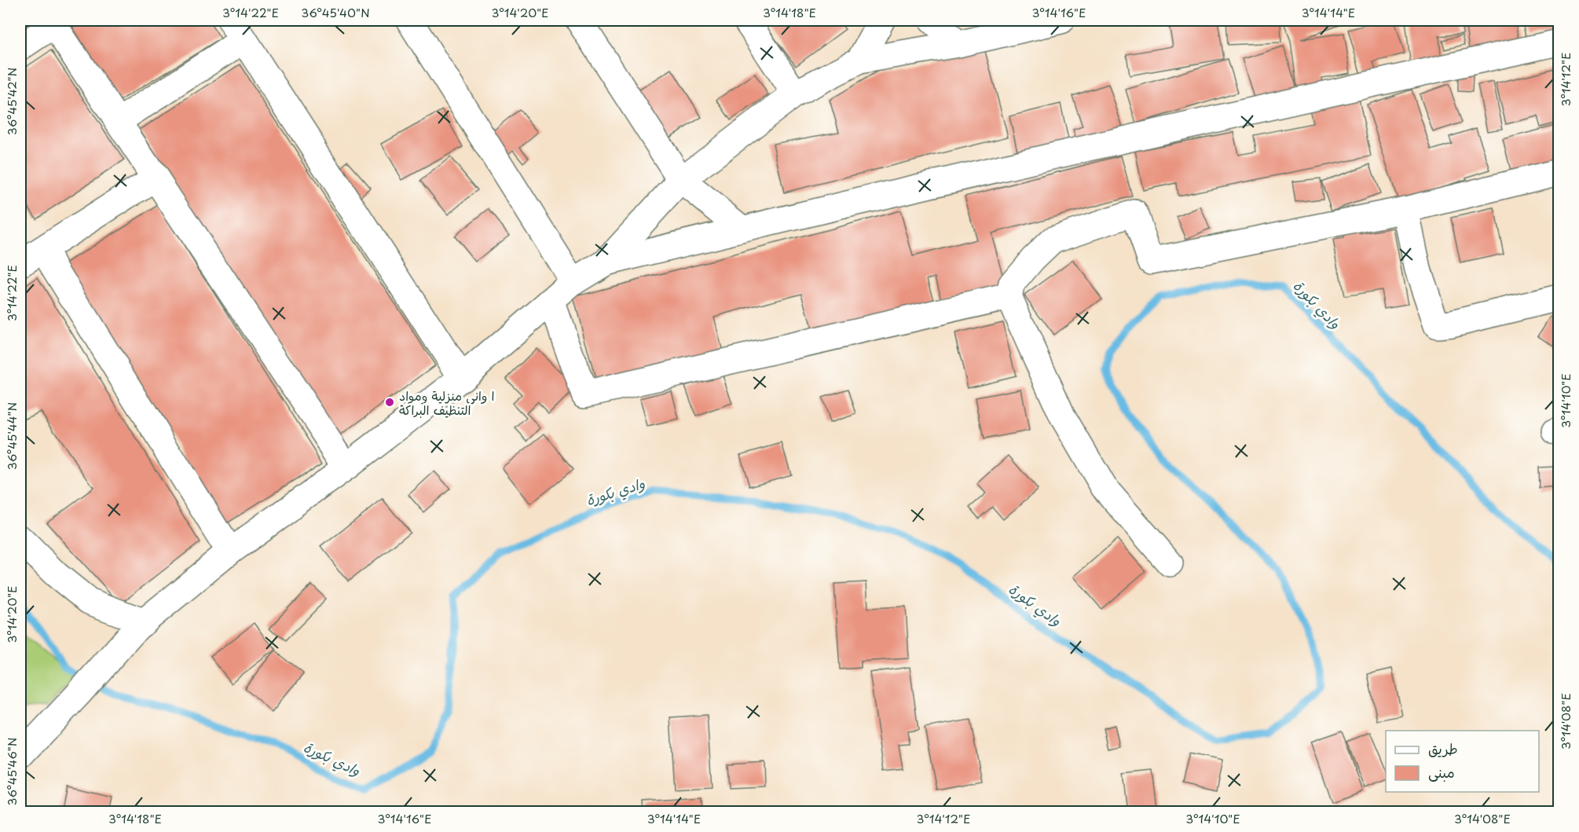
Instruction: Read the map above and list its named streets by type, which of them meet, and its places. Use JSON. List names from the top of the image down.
{
  "water": ["وادي بكورة"],
  "places": ["ا واني منزلية ومواد التنظيف البراكة"],
  "legend": ["طريق", "مبنى"],
  "coordinates": [
    "3°14'22\"E",
    "36°45'40\"N",
    "3°14'20\"E",
    "3°14'18\"E",
    "3°14'16\"E",
    "3°14'14\"E",
    "3°14'12\"E",
    "36°45'42\"N",
    "3°14'10\"E",
    "36°45'44\"N",
    "3°14'08\"E",
    "36°45'46\"N"
  ]
}
